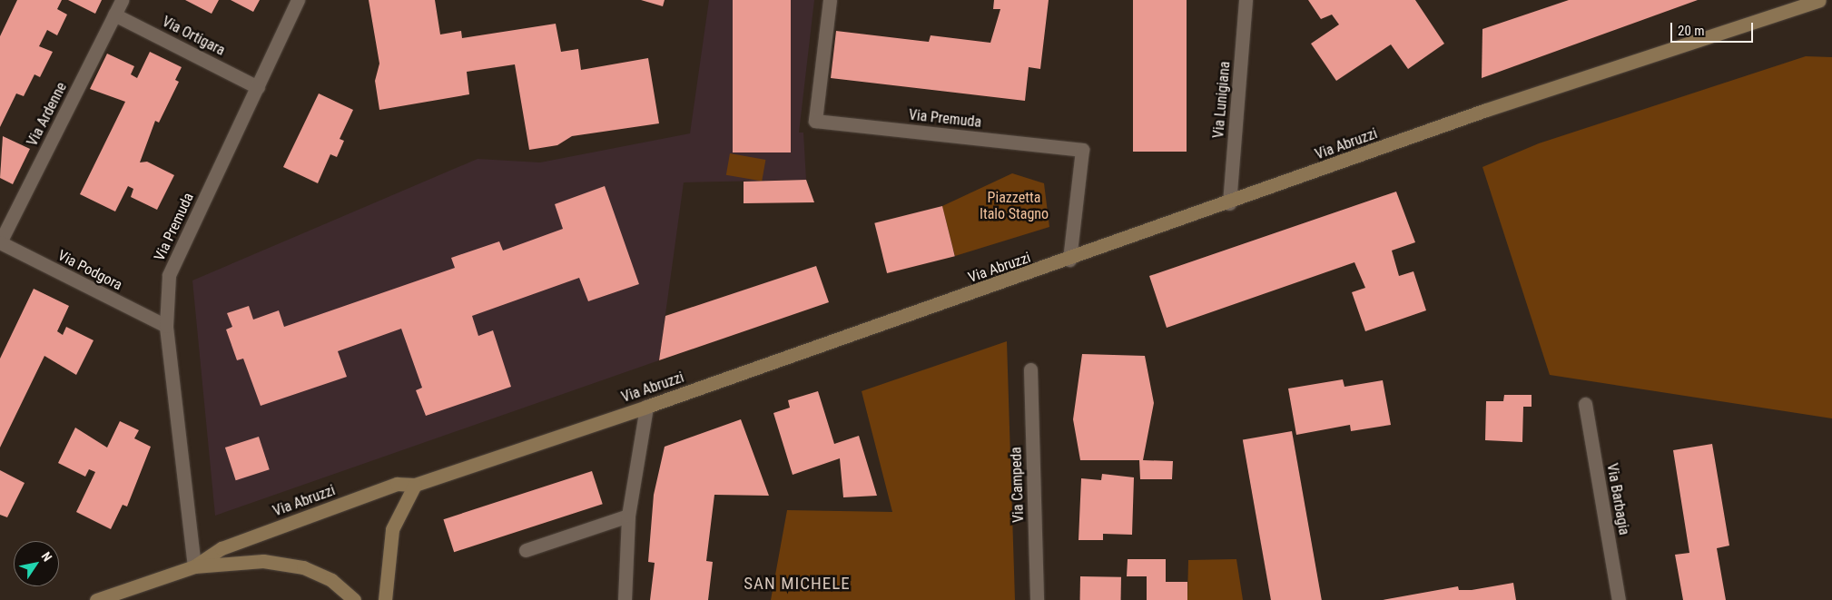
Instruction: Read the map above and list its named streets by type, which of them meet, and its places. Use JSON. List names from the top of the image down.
{
  "streets": {
    "street": [
      "Via Ortigara",
      "Via Lunigiana",
      "Via Ardenne",
      "Via Premuda",
      "Via Abruzzi",
      "Via Podgora",
      "Via Campeda",
      "Via Barbagia"
    ]
  },
  "crossings": [
    ["Via Ortigara", "Via Ardenne"],
    ["Via Ortigara", "Via Premuda"],
    ["Via Lunigiana", "Via Abruzzi"],
    ["Via Ardenne", "Via Podgora"],
    ["Via Premuda", "Via Abruzzi"],
    ["Via Premuda", "Via Podgora"]
  ],
  "districts": ["SAN MICHELE"],
  "parks": ["Piazzetta Italo Stagno"],
  "scale_bar": "20 m",
  "north": "top right"
}
